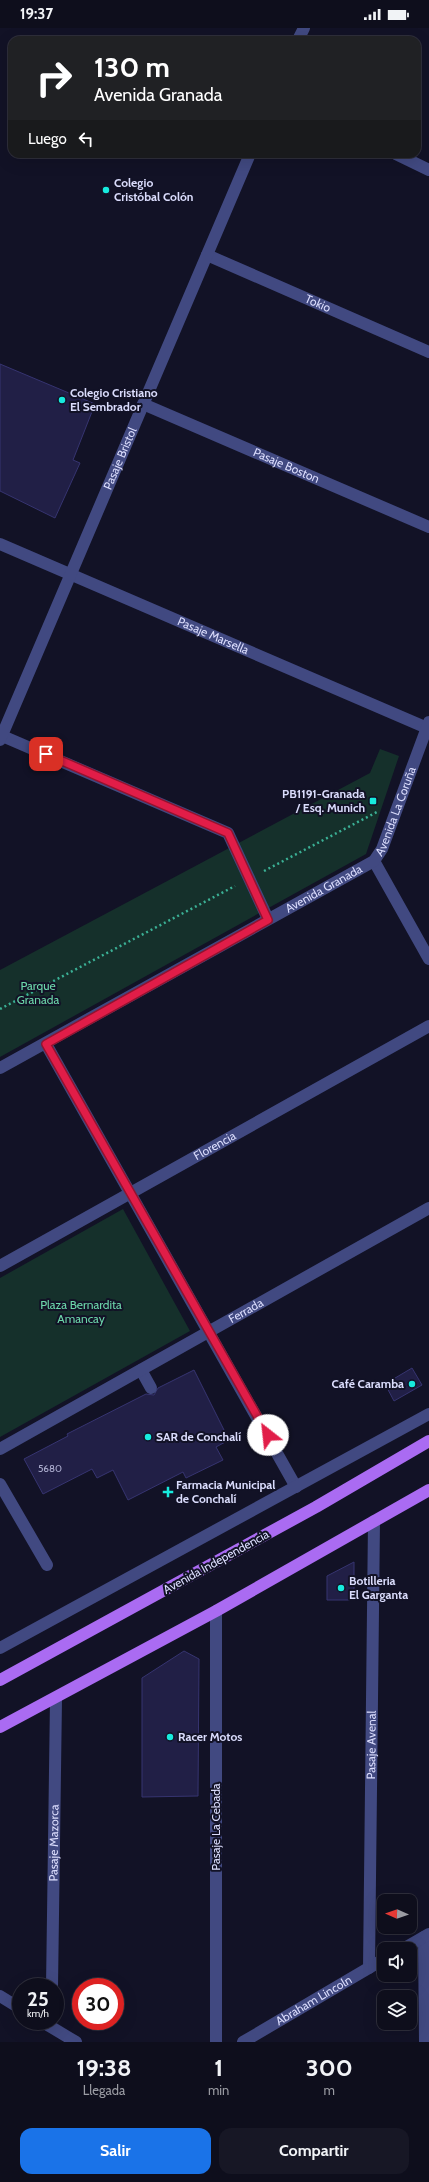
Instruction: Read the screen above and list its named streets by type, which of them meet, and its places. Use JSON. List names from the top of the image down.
{
  "streets": {
    "main road": ["Avenida Independencia"],
    "street": [
      "Tokio",
      "Pasaje Bristol",
      "Pasaje Boston",
      "Pasaje Marsella",
      "Avenida La Coruña",
      "Avenida Granada",
      "Florencia",
      "Ferrada",
      "Pasaje Avenal",
      "Pasaje La Cebada",
      "Pasaje Mazorca",
      "Abraham Lincoln"
    ]
  },
  "crossings": [
    ["Tokio", "Pasaje Bristol"],
    ["Pasaje Bristol", "Pasaje Boston"],
    ["Pasaje Bristol", "Pasaje Marsella"],
    ["Pasaje Marsella", "Avenida La Coruña"],
    ["Avenida La Coruña", "Avenida Granada"],
    ["Pasaje Avenal", "Abraham Lincoln"]
  ],
  "parks": ["Parque Granada", "Plaza Bernardita Amancay"],
  "places": {
    "other": [
      "Colegio Cristóbal Colón",
      "Colegio Cristiano El Sembrador",
      "Café Caramba",
      "SAR de Conchalí",
      "Botilleria El Garganta",
      "Racer Motos"
    ],
    "transit": ["PB1191-Granada / Esq. Munich"],
    "health": ["Farmacia Municipal de Conchalí"]
  },
  "house_numbers": ["5680"],
  "north": "left",
  "page": {
    "status": "19:37",
    "turn": ["130 m", "Avenida Granada"],
    "then": "Luego",
    "speed": "25 km/h",
    "limit": "30",
    "eta": [
      "19:38",
      "Llegada",
      "1",
      "min",
      "300",
      "m"
    ],
    "buttons": ["Salir", "Compartir"]
  }
}
